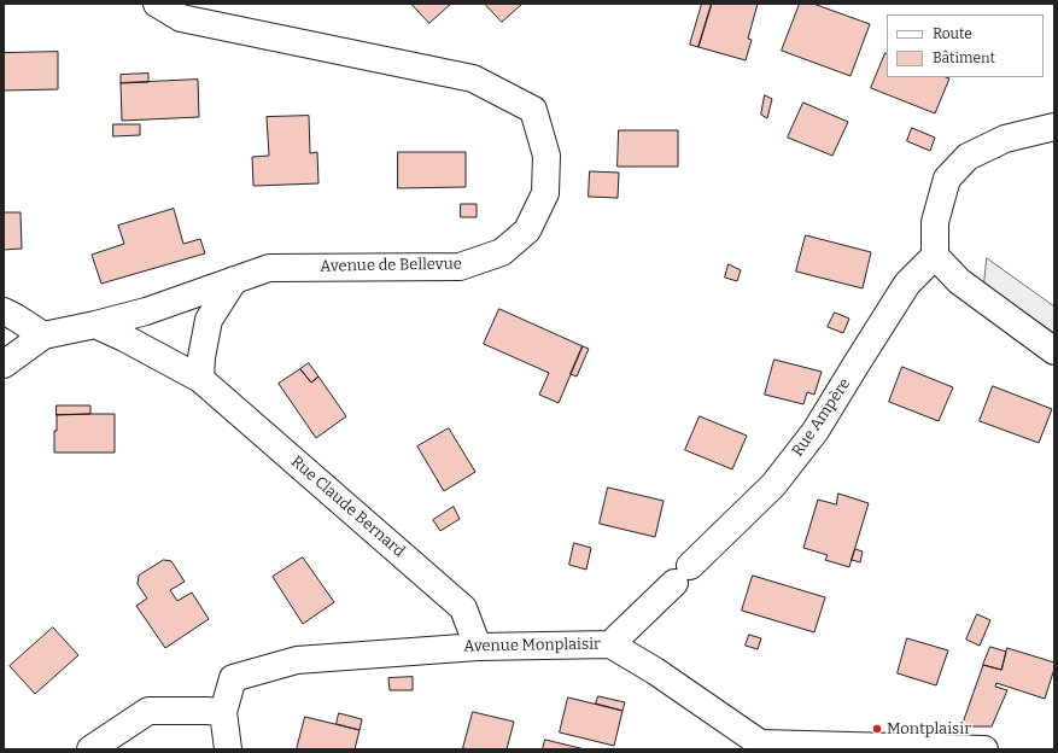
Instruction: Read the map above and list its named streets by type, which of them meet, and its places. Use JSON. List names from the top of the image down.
{
  "streets": {
    "street": [
      "Avenue de Bellevue",
      "Rue Ampère",
      "Rue Claude Bernard",
      "Avenue Monplaisir"
    ]
  },
  "crossings": [
    ["Avenue de Bellevue", "Rue Claude Bernard"],
    ["Rue Ampère", "Avenue Monplaisir"],
    ["Rue Claude Bernard", "Avenue Monplaisir"]
  ],
  "places": ["Montplaisir"],
  "legend": ["Route", "Bâtiment"]
}
